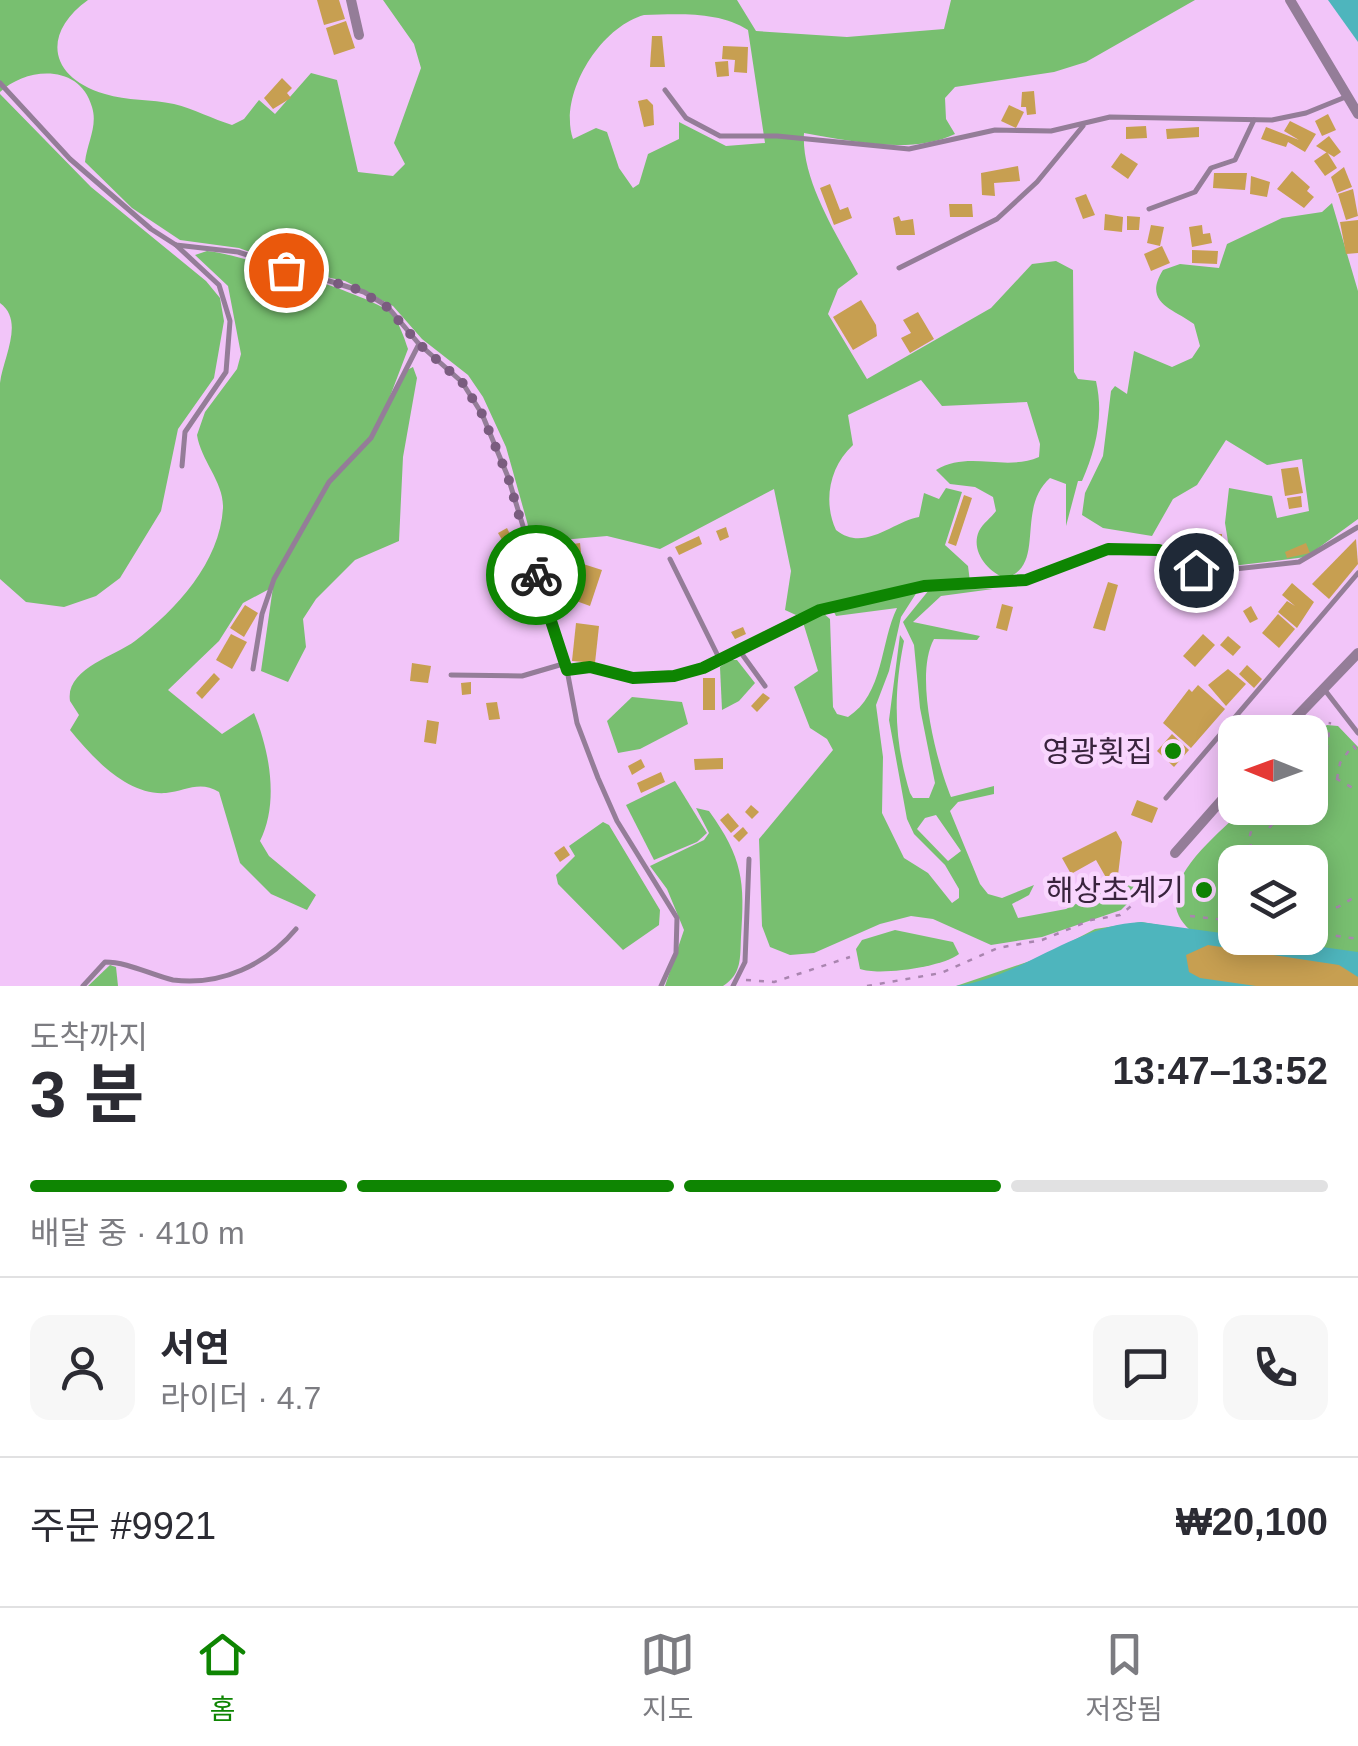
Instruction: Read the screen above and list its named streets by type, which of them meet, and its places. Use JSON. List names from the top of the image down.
{
  "places": ["영광횟집", "해상초계기"],
  "north": "left",
  "page": {
    "heading": ["3 분", "도착까지", "13:47–13:52"],
    "panel": [
      "서연",
      "라이더 · 4.7",
      "주문 #9921",
      "₩20,100"
    ],
    "bar": "배달 중 · 410 m",
    "tabs": ["홈", "지도", "저장됨"]
  }
}
